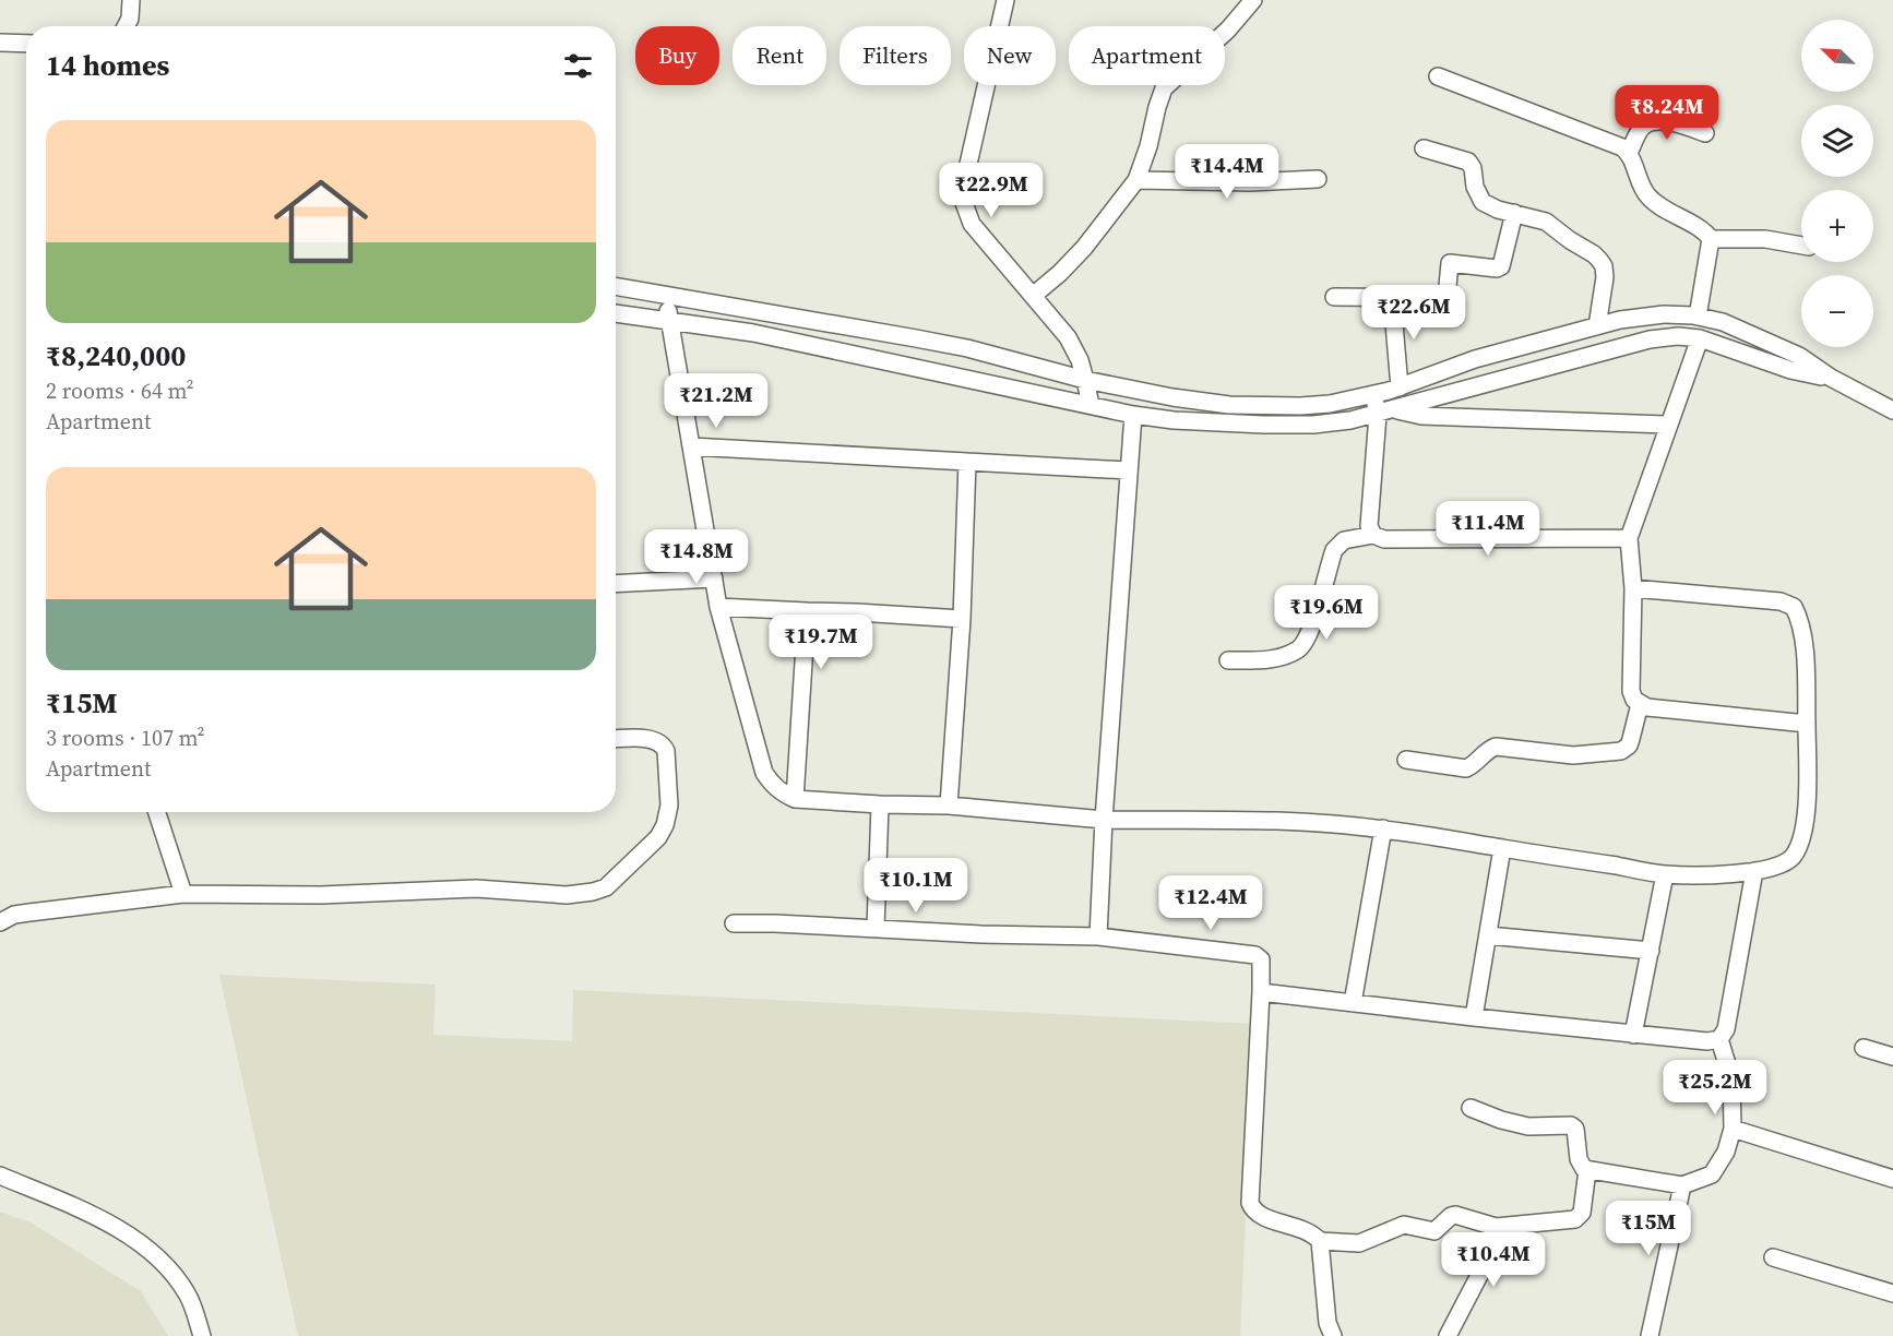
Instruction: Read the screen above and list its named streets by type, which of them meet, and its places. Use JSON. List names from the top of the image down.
{
  "north": "top left",
  "page": {
    "map_buttons": ["+", "−"],
    "chip": [
      "Buy",
      "Rent",
      "Filters",
      "New",
      "Apartment"
    ],
    "heading": "14 homes",
    "price": [
      "₹8.24M",
      "₹14.4M",
      "₹22.9M",
      "₹22.6M",
      "₹21.2M",
      "₹11.4M",
      "₹14.8M",
      "₹19.6M",
      "₹19.7M",
      "₹10.1M",
      "₹12.4M",
      "₹25.2M",
      "₹15M",
      "₹10.4M"
    ],
    "list": [
      {
        "name": "₹8,240,000",
        "note": "2 rooms · 64 m² · Apartment"
      },
      {
        "name": "₹15M",
        "note": "3 rooms · 107 m² · Apartment"
      }
    ]
  }
}
